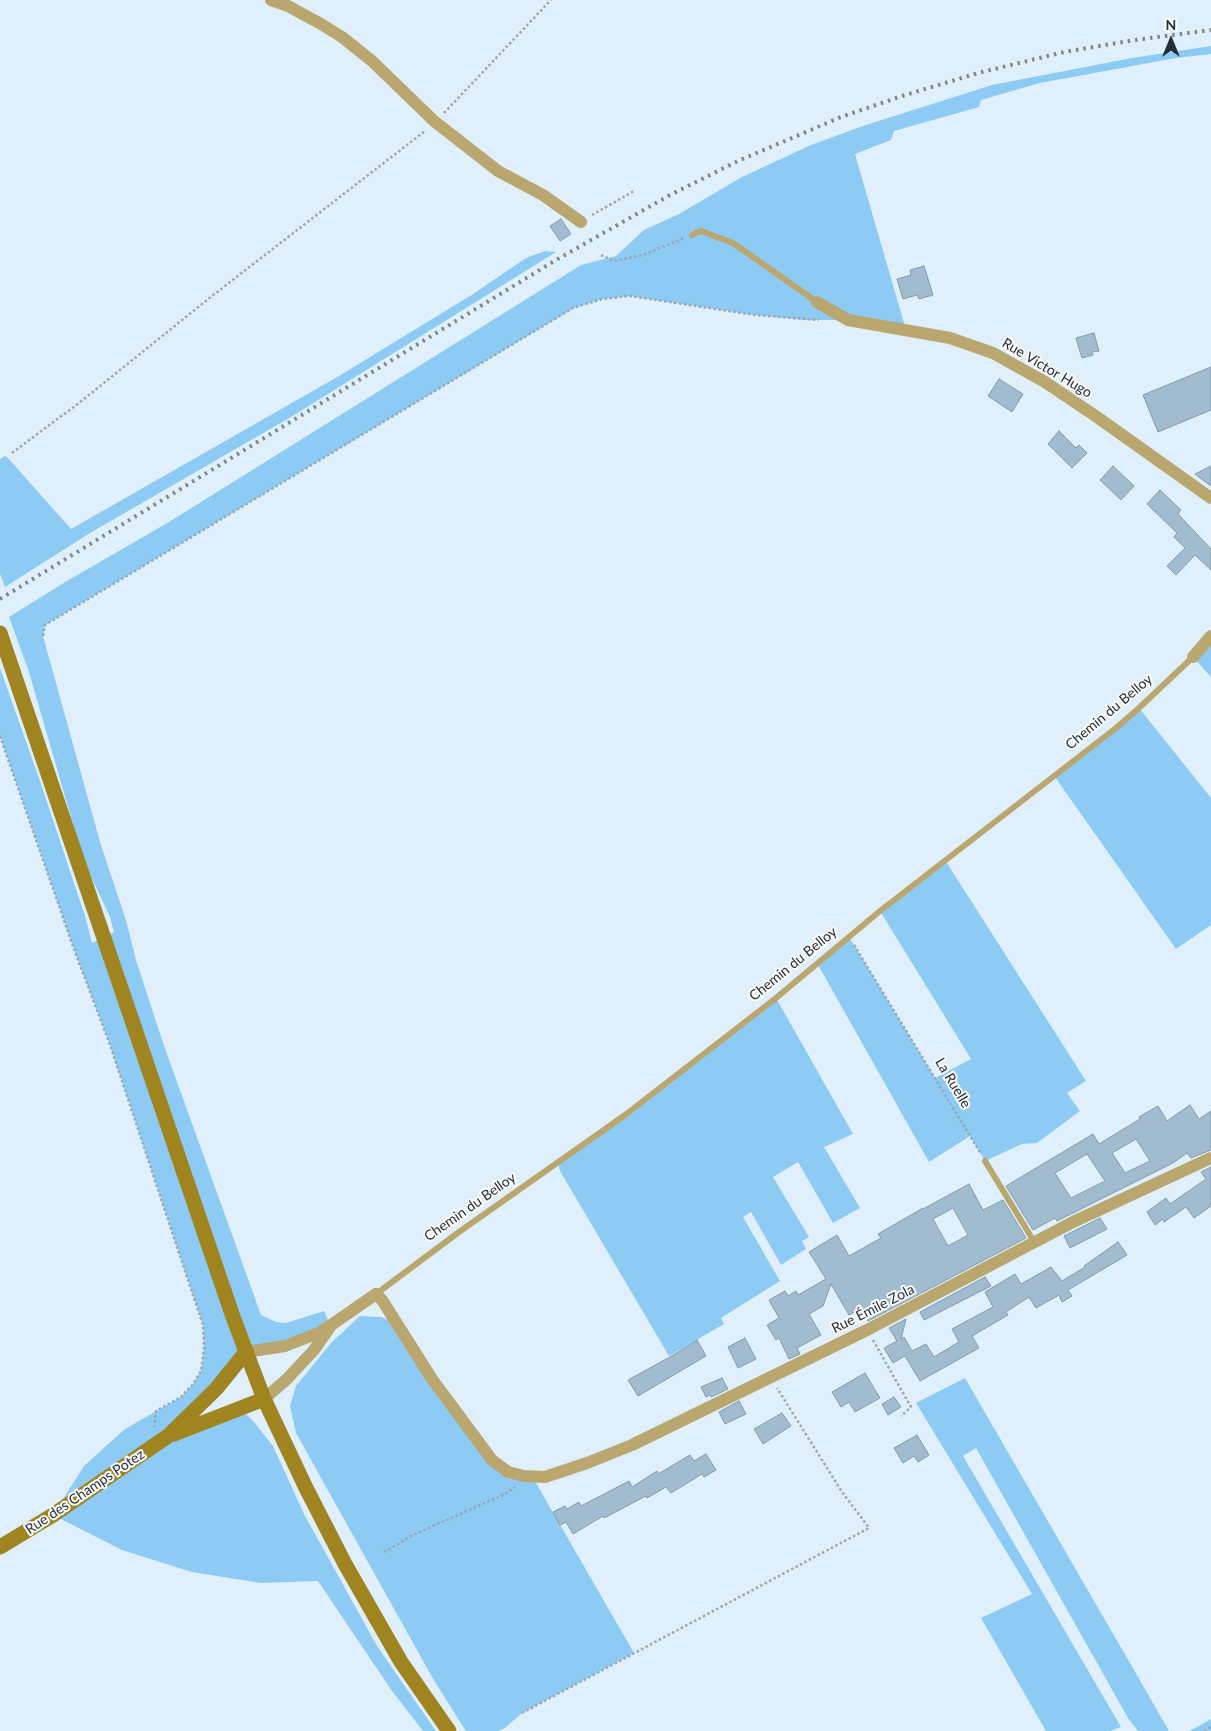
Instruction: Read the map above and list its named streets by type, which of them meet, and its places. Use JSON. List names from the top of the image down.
{
  "streets": {
    "street": [
      "Rue Victor Hugo",
      "Chemin du Belloy",
      "Rue Émile Zola",
      "Rue des Champs Potez"
    ],
    "path": ["La Ruelle"]
  },
  "crossings": [
    ["Chemin du Belloy", "La Ruelle"],
    ["Chemin du Belloy", "Rue Émile Zola"]
  ],
  "north": "top"
}
